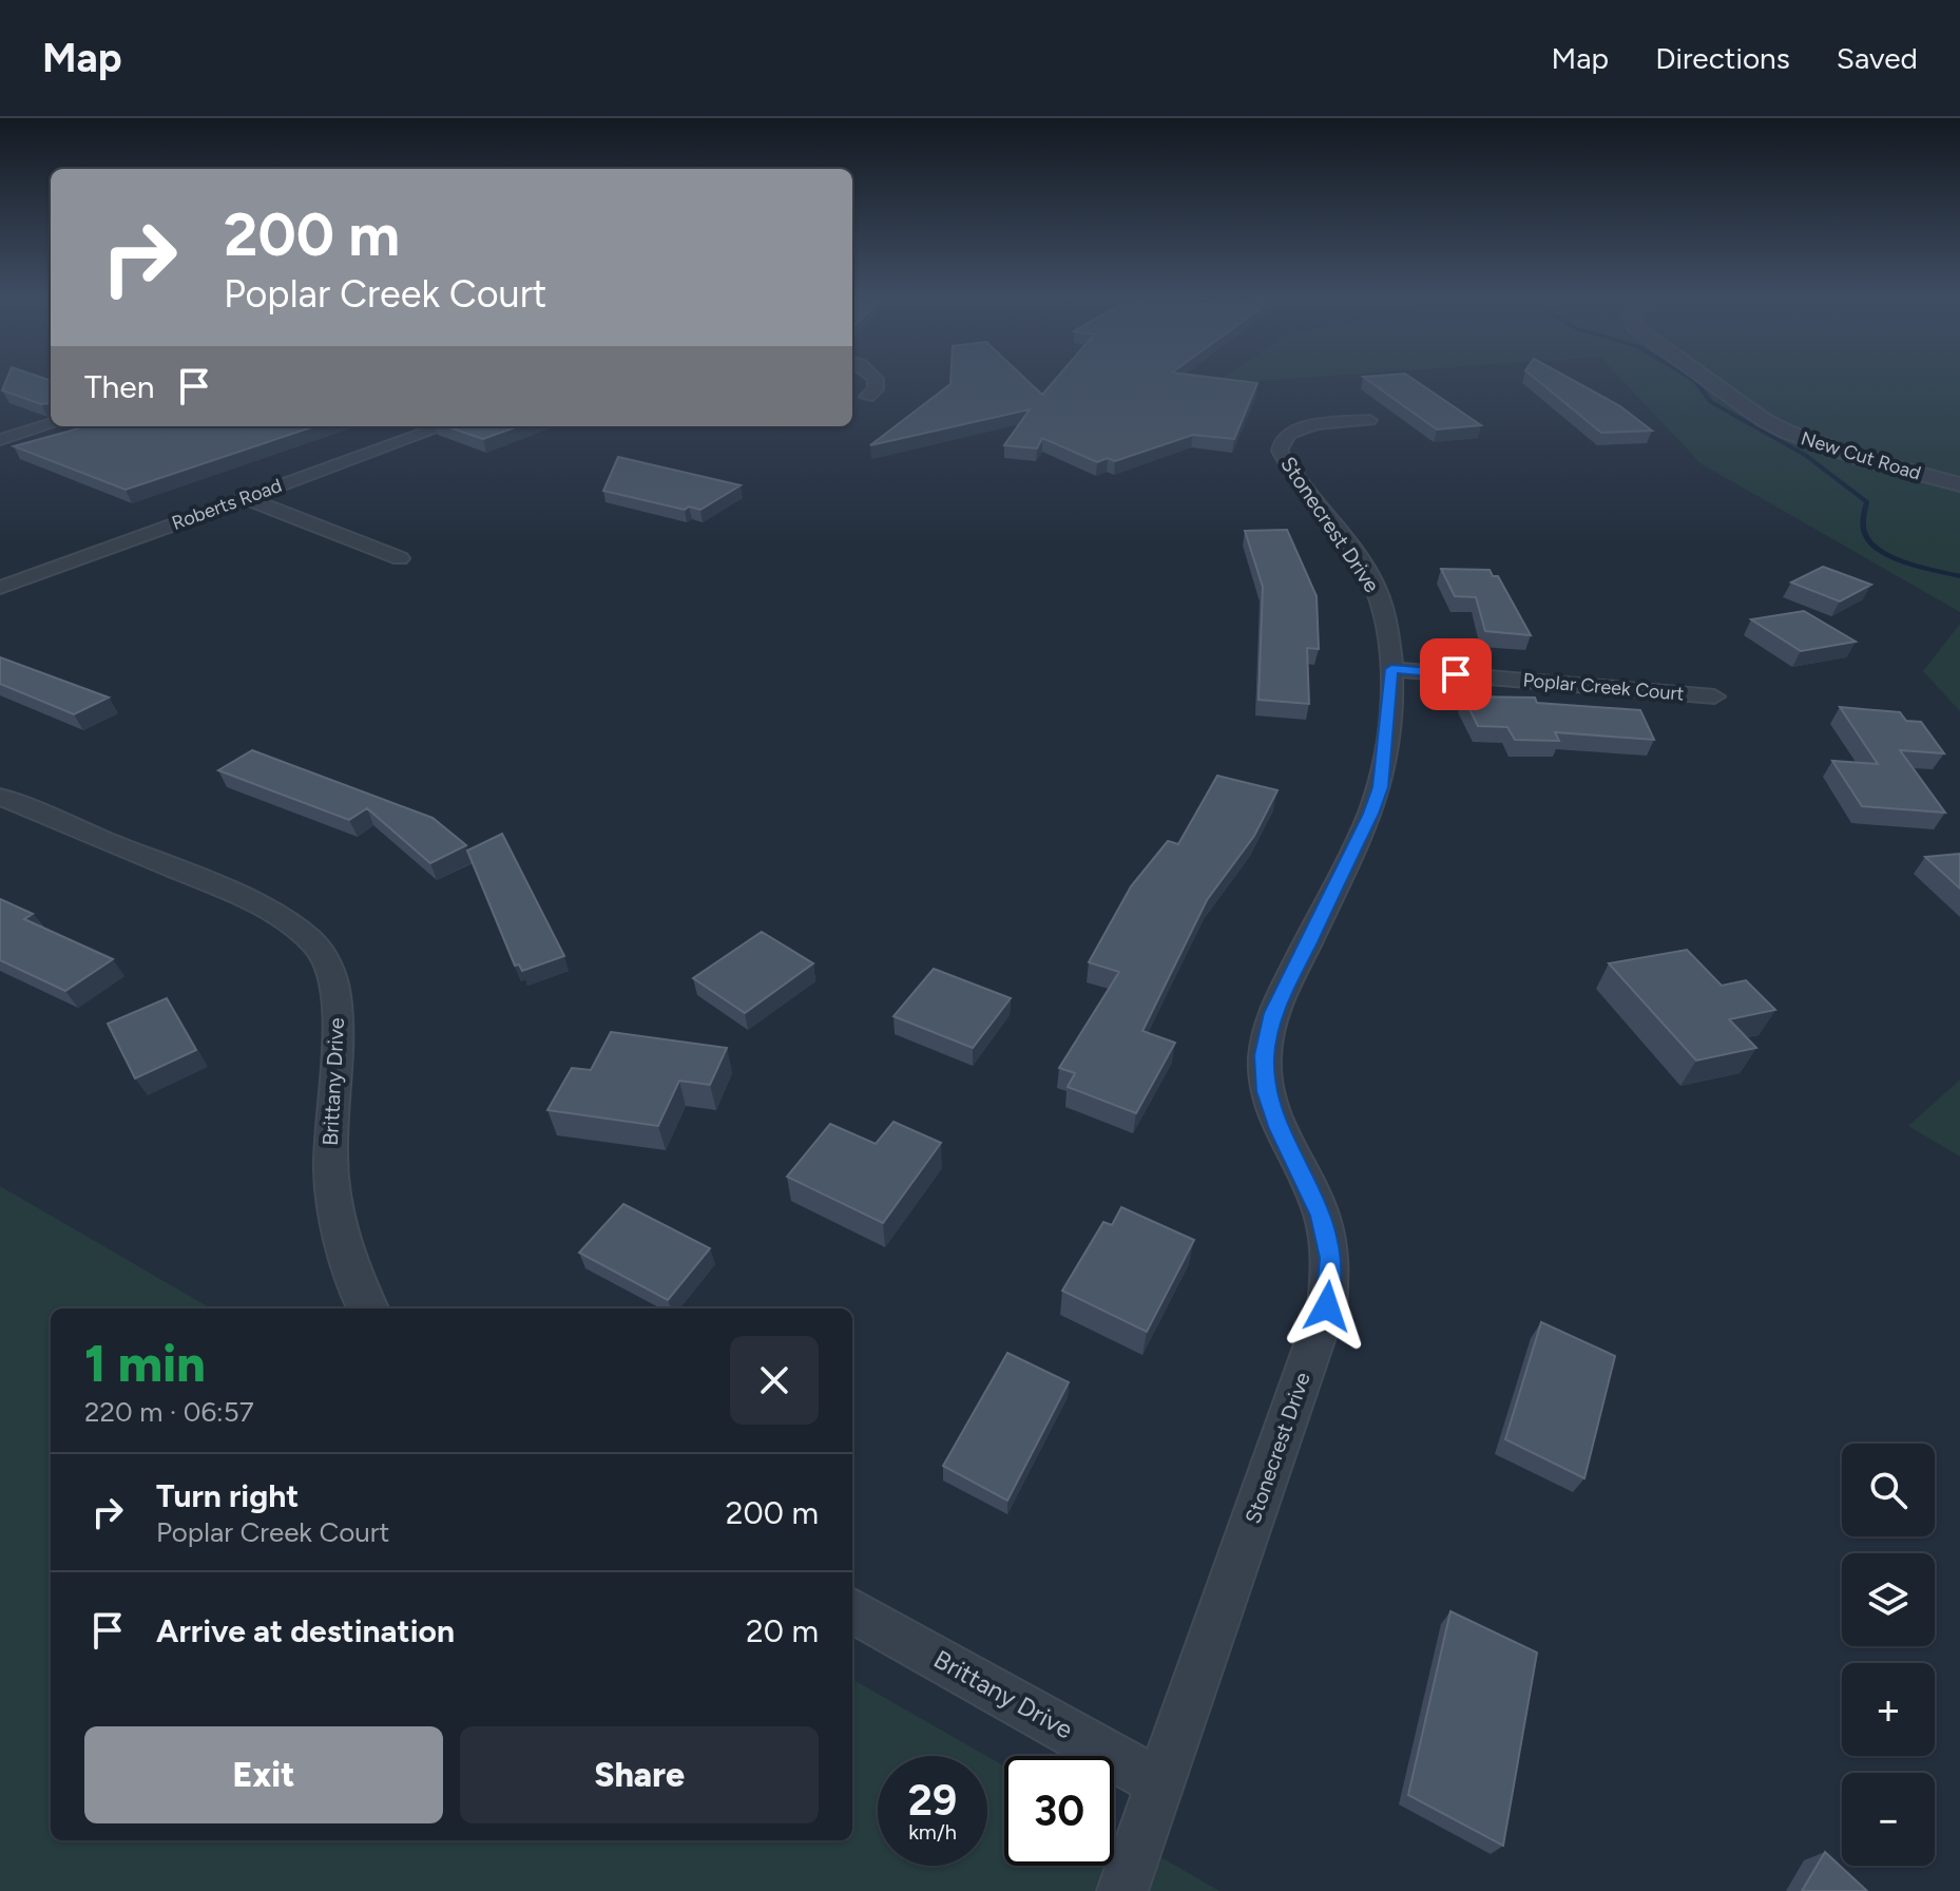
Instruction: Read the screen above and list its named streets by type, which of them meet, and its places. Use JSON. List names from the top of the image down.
{
  "streets": {
    "street": [
      "New Cut Road",
      "Roberts Road",
      "Stonecrest Drive",
      "Poplar Creek Court",
      "Brittany Drive"
    ]
  },
  "crossings": [
    ["Stonecrest Drive", "Poplar Creek Court"],
    ["Stonecrest Drive", "Brittany Drive"]
  ],
  "page": {
    "header": "Map",
    "nav": ["Map", "Directions", "Saved"],
    "turn": ["200 m", "Poplar Creek Court"],
    "then": "Then",
    "heading": ["1 min", "220 m · 06:57"],
    "map_buttons": ["+", "−"],
    "list": [
      {
        "name": "Turn right",
        "note": "Poplar Creek Court",
        "value": "200 m"
      },
      {
        "name": "Arrive at destination",
        "value": "20 m"
      }
    ],
    "buttons": ["Exit", "Share"],
    "speed": "29 km/h",
    "limit": "30"
  }
}
